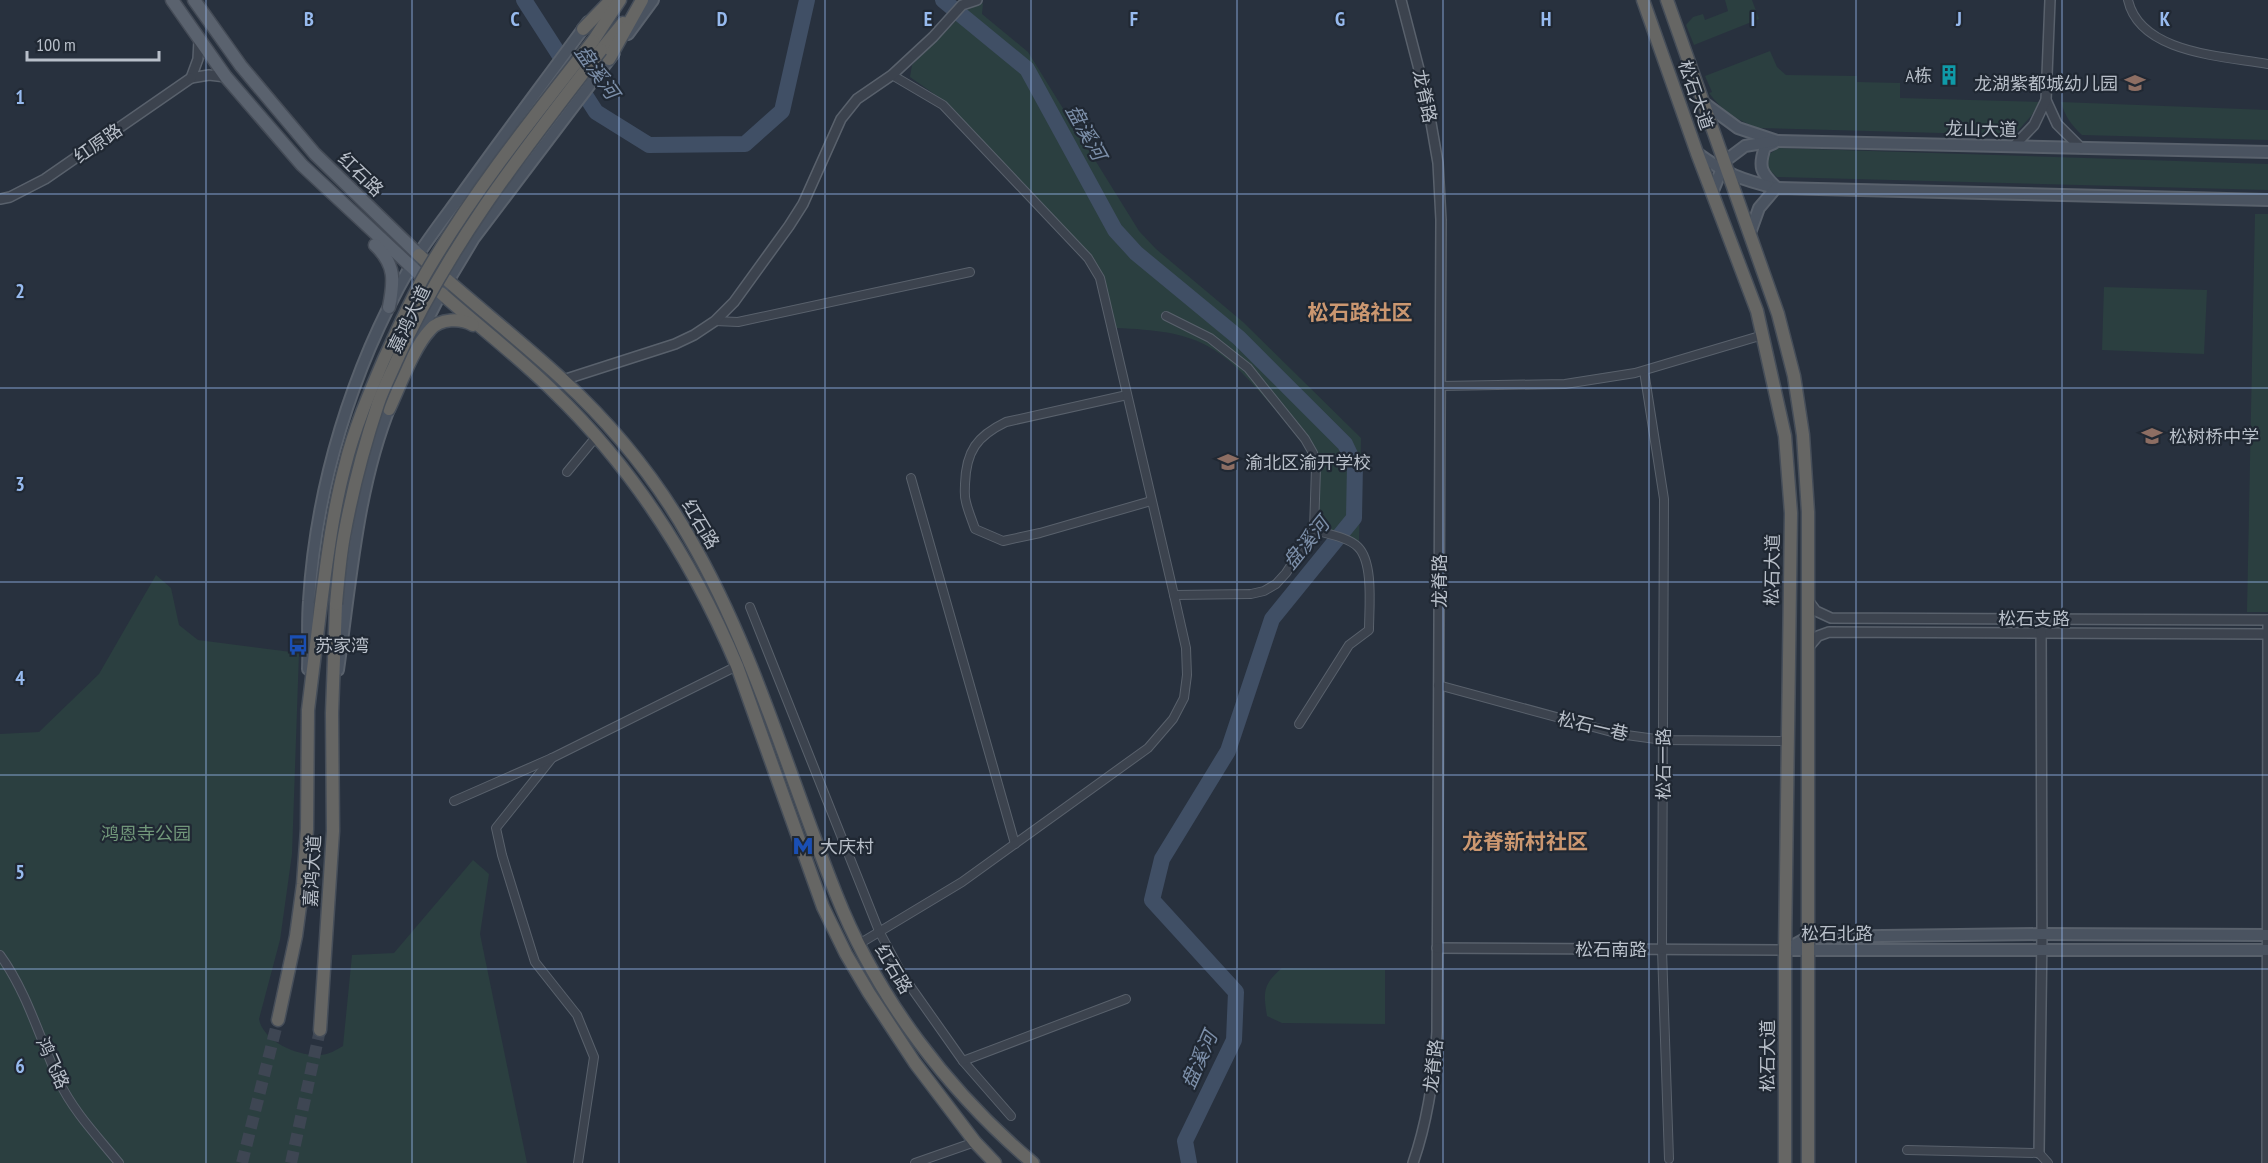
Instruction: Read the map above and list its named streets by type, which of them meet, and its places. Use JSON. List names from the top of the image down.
{
  "streets": {
    "highway": ["松石大道", "红石路", "嘉鸿大道"],
    "main road": ["龙山大道", "松石北路"],
    "street": [
      "龙脊路",
      "红原路",
      "松石支路",
      "松石一巷",
      "松石一路",
      "松石南路",
      "鸿飞路"
    ]
  },
  "crossings": [
    ["松石大道", "龙山大道"],
    ["松石大道", "松石支路"],
    ["松石大道", "松石一巷"],
    ["松石大道", "松石北路"],
    ["松石大道", "松石南路"],
    ["龙脊路", "松石一巷"],
    ["龙脊路", "松石南路"],
    ["红石路", "嘉鸿大道"],
    ["松石一巷", "松石一路"],
    ["松石一路", "松石南路"],
    ["松石北路", "松石南路"]
  ],
  "districts": ["松石路社区", "龙脊新村社区"],
  "water": ["盘溪河"],
  "parks": ["鸿恩寺公园"],
  "places": {
    "building": ["A栋"],
    "school or university": ["龙湖紫都城幼儿园", "松树桥中学", "渝北区渝开学校"],
    "bus stop": ["苏家湾"],
    "metro station": ["大庆村"]
  },
  "scale_bar": "100 m",
  "grid": {
    "columns": [
      "B",
      "C",
      "D",
      "E",
      "F",
      "G",
      "H",
      "I",
      "J",
      "K"
    ],
    "rows": [
      "1",
      "2",
      "3",
      "4",
      "5",
      "6"
    ]
  }
}
